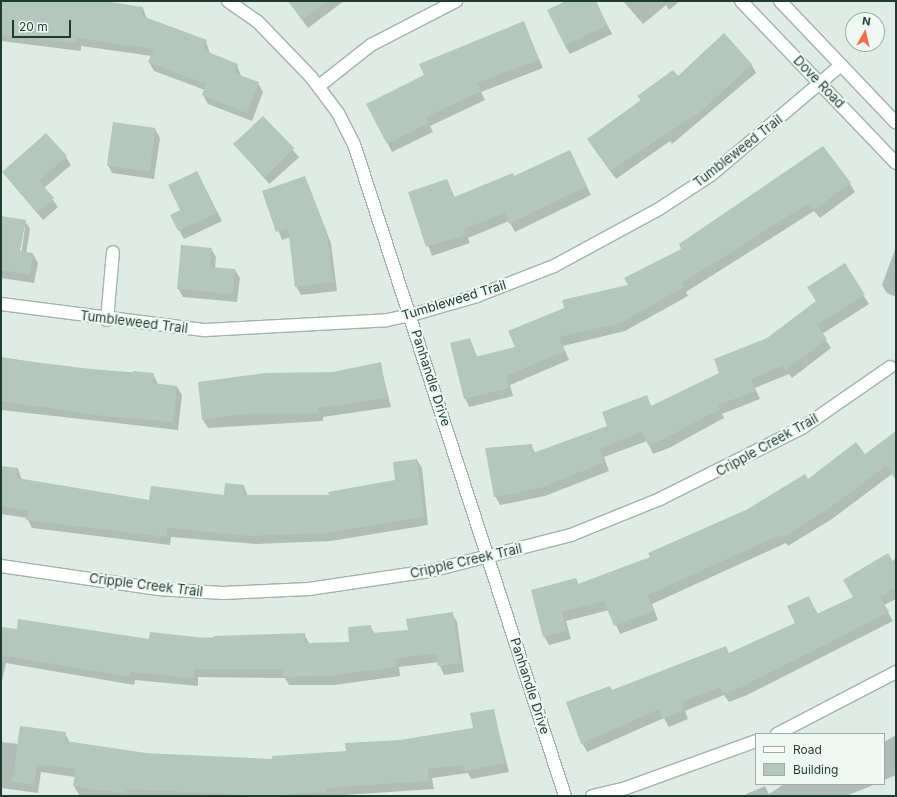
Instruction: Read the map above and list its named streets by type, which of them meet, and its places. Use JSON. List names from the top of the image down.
{
  "streets": {
    "street": [
      "Dove Road",
      "Tumbleweed Trail",
      "Panhandle Drive",
      "Cripple Creek Trail"
    ]
  },
  "crossings": [
    ["Dove Road", "Tumbleweed Trail"],
    ["Tumbleweed Trail", "Panhandle Drive"],
    ["Panhandle Drive", "Cripple Creek Trail"]
  ],
  "legend": ["Road", "Building"],
  "scale_bar": "20 m",
  "north": "top"
}
